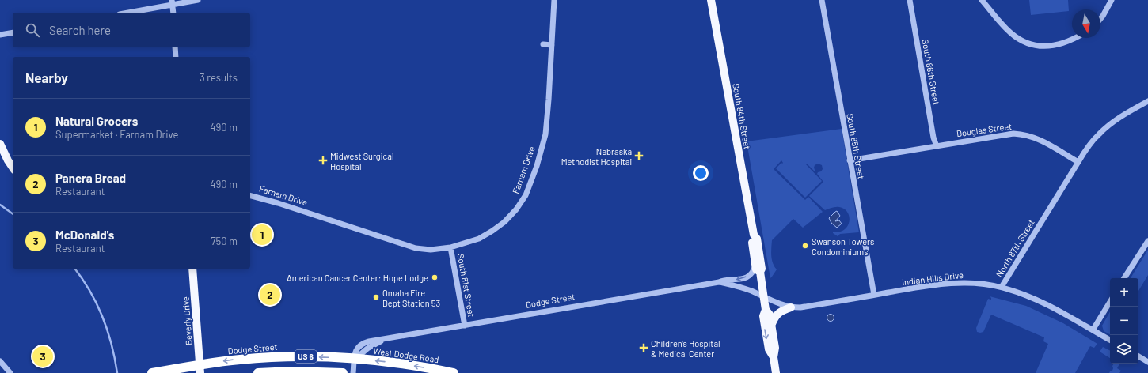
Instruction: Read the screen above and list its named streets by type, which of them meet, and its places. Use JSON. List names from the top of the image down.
{
  "streets": {
    "highway": ["Dodge Street", "West Dodge Road", "US 6"],
    "main road": ["South 84th Street", "Beverly Drive"],
    "street": [
      "South 86th Street",
      "Douglas Street",
      "South 85th Street",
      "Farnam Drive",
      "North 87th Street",
      "Indian Hills Drive",
      "South 81st Street"
    ]
  },
  "crossings": [
    ["South 86th Street", "Douglas Street"],
    ["South 84th Street", "Dodge Street"],
    ["Douglas Street", "South 85th Street"],
    ["Douglas Street", "North 87th Street"],
    ["South 85th Street", "Indian Hills Drive"],
    ["Farnam Drive", "South 81st Street"],
    ["North 87th Street", "Indian Hills Drive"],
    ["Indian Hills Drive", "Dodge Street"],
    ["South 81st Street", "Dodge Street"],
    ["Dodge Street", "Beverly Drive"],
    ["Dodge Street", "West Dodge Road"]
  ],
  "one_way": ["West Dodge Road"],
  "places": {
    "health": ["Nebraska Methodist Hospital", "Midwest Surgical Hospital", "Children's Hospital & Medical Center"],
    "other": ["Swanson Towers Condominiums", "American Cancer Center: Hope Lodge", "Omaha Fire Dept Station 53"]
  },
  "north": "bottom",
  "page": {
    "search": "Search here",
    "heading": ["Nearby", "3 results"],
    "list": [
      {
        "mark": "1",
        "name": "Natural Grocers",
        "note": "Supermarket · Farnam Drive",
        "value": "490 m"
      },
      {
        "mark": "2",
        "name": "Panera Bread",
        "note": "Restaurant",
        "value": "490 m"
      },
      {
        "mark": "3",
        "name": "McDonald's",
        "note": "Restaurant",
        "value": "750 m"
      }
    ],
    "pins": ["1", "2", "3"],
    "map_buttons": ["+", "−"]
  }
}
